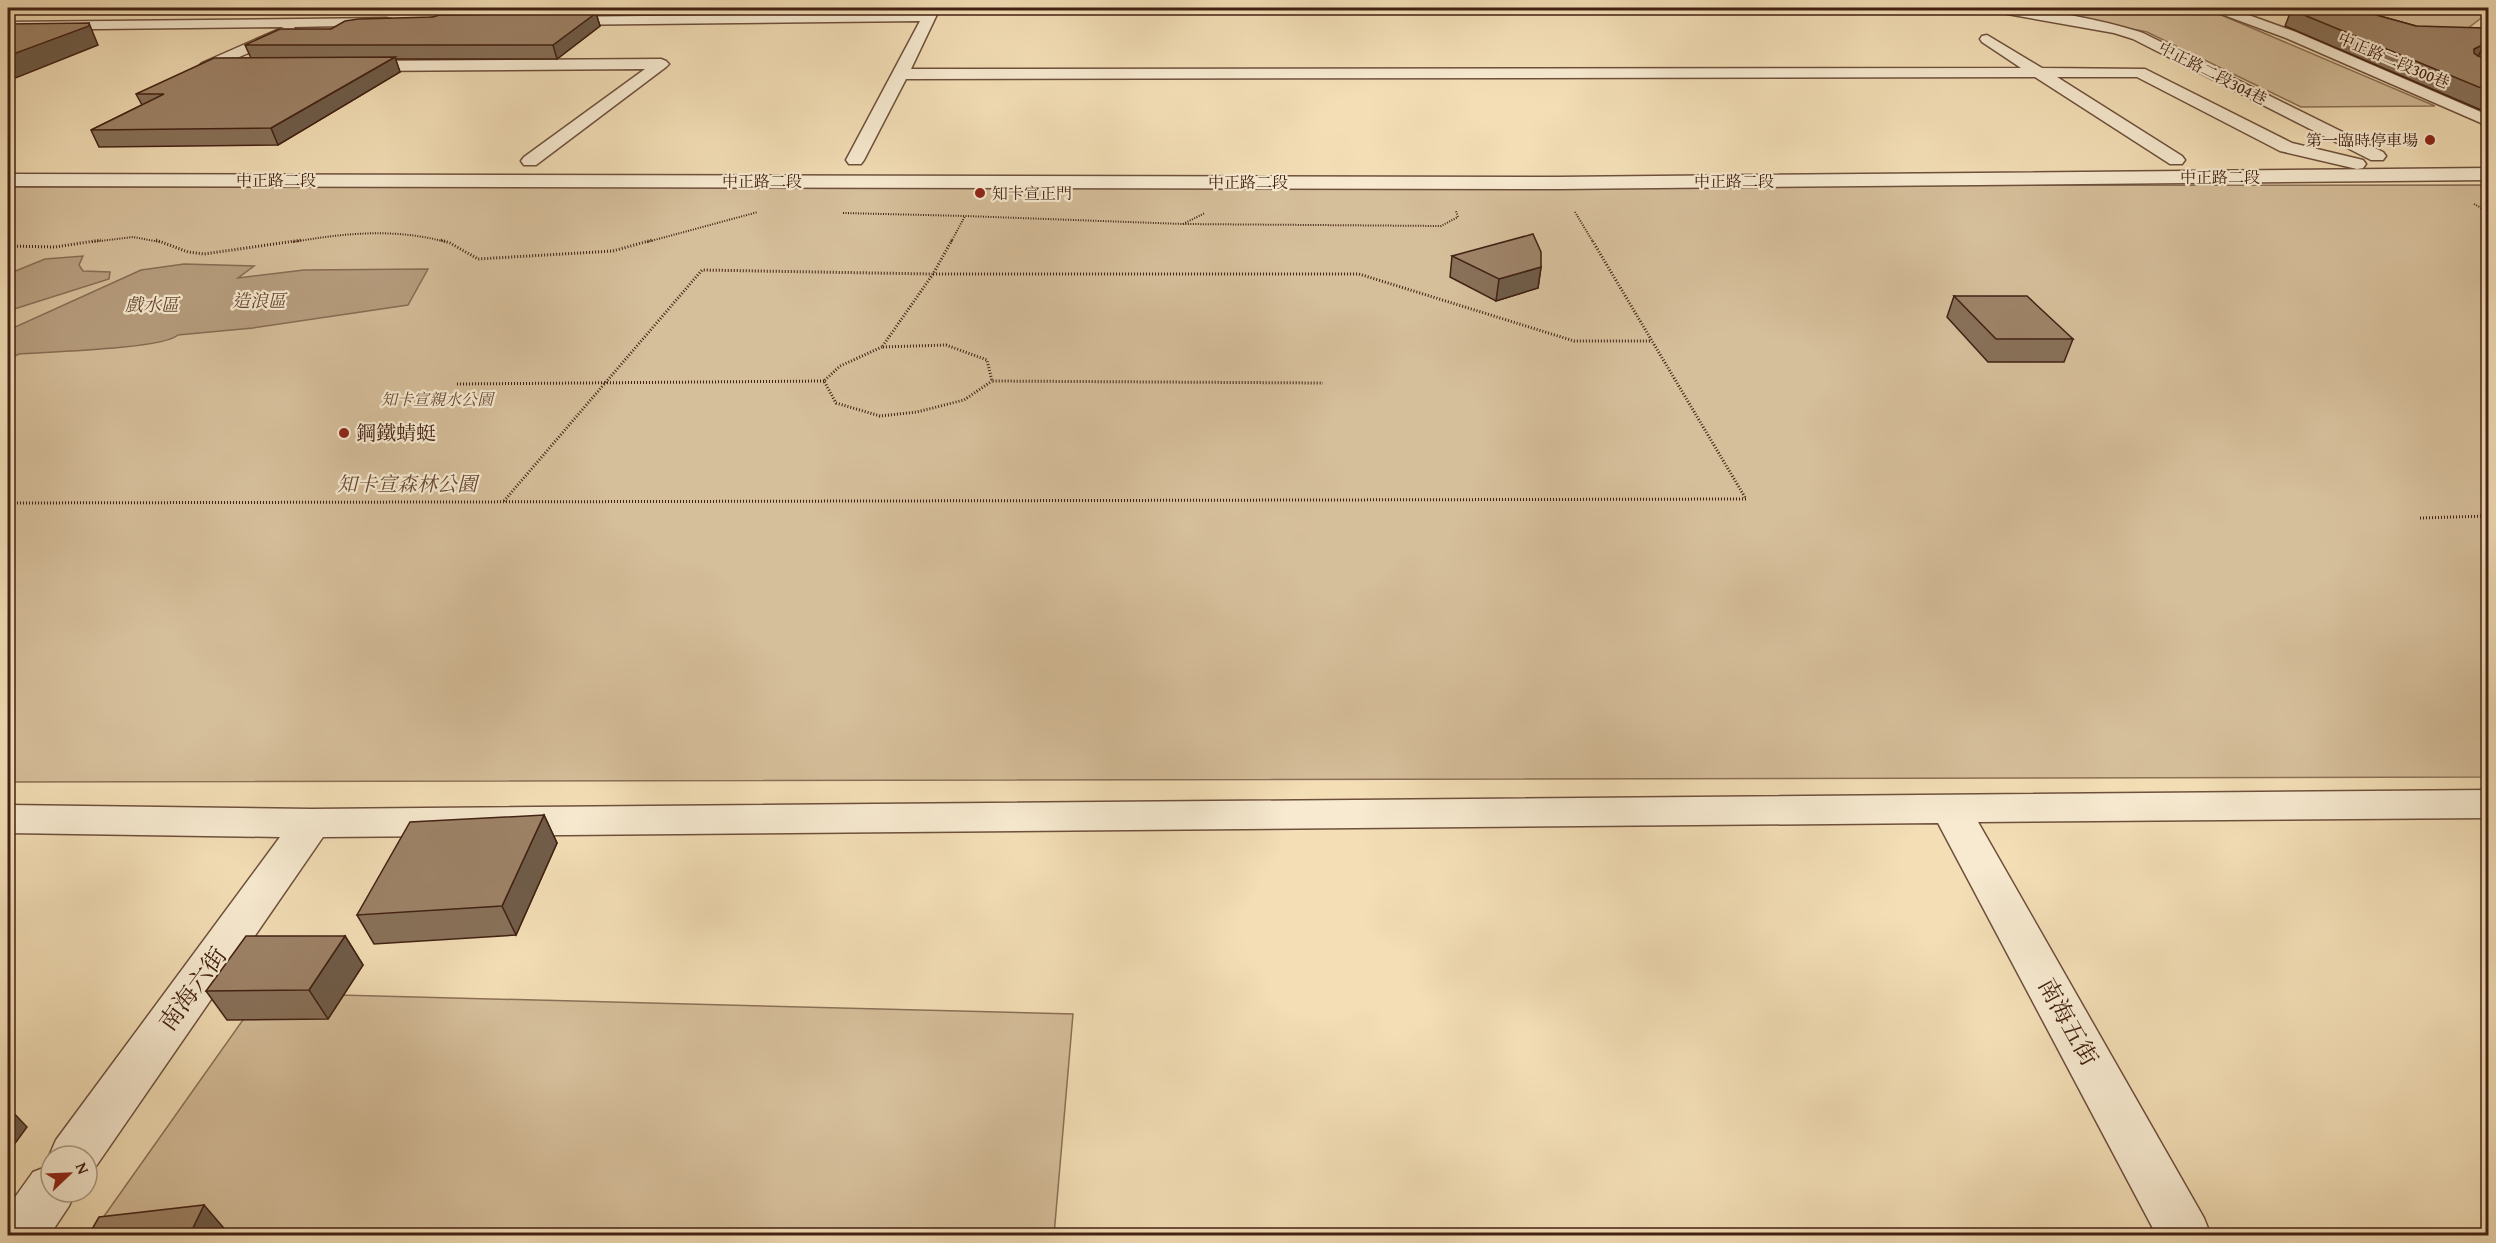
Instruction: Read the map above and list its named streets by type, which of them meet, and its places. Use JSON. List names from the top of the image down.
{
  "streets": {
    "street": [
      "中正路二段300巷",
      "中正路二段304巷",
      "中正路二段",
      "南海六街",
      "南海五街"
    ]
  },
  "crossings": [
    ["中正路二段304巷", "中正路二段"]
  ],
  "water": ["造浪區", "戲水區"],
  "parks": ["知卡宣親水公園", "知卡宣森林公園"],
  "places": ["第一臨時停車場", "知卡宣正門", "鋼鐵蜻蜓"],
  "north": "top right"
}
